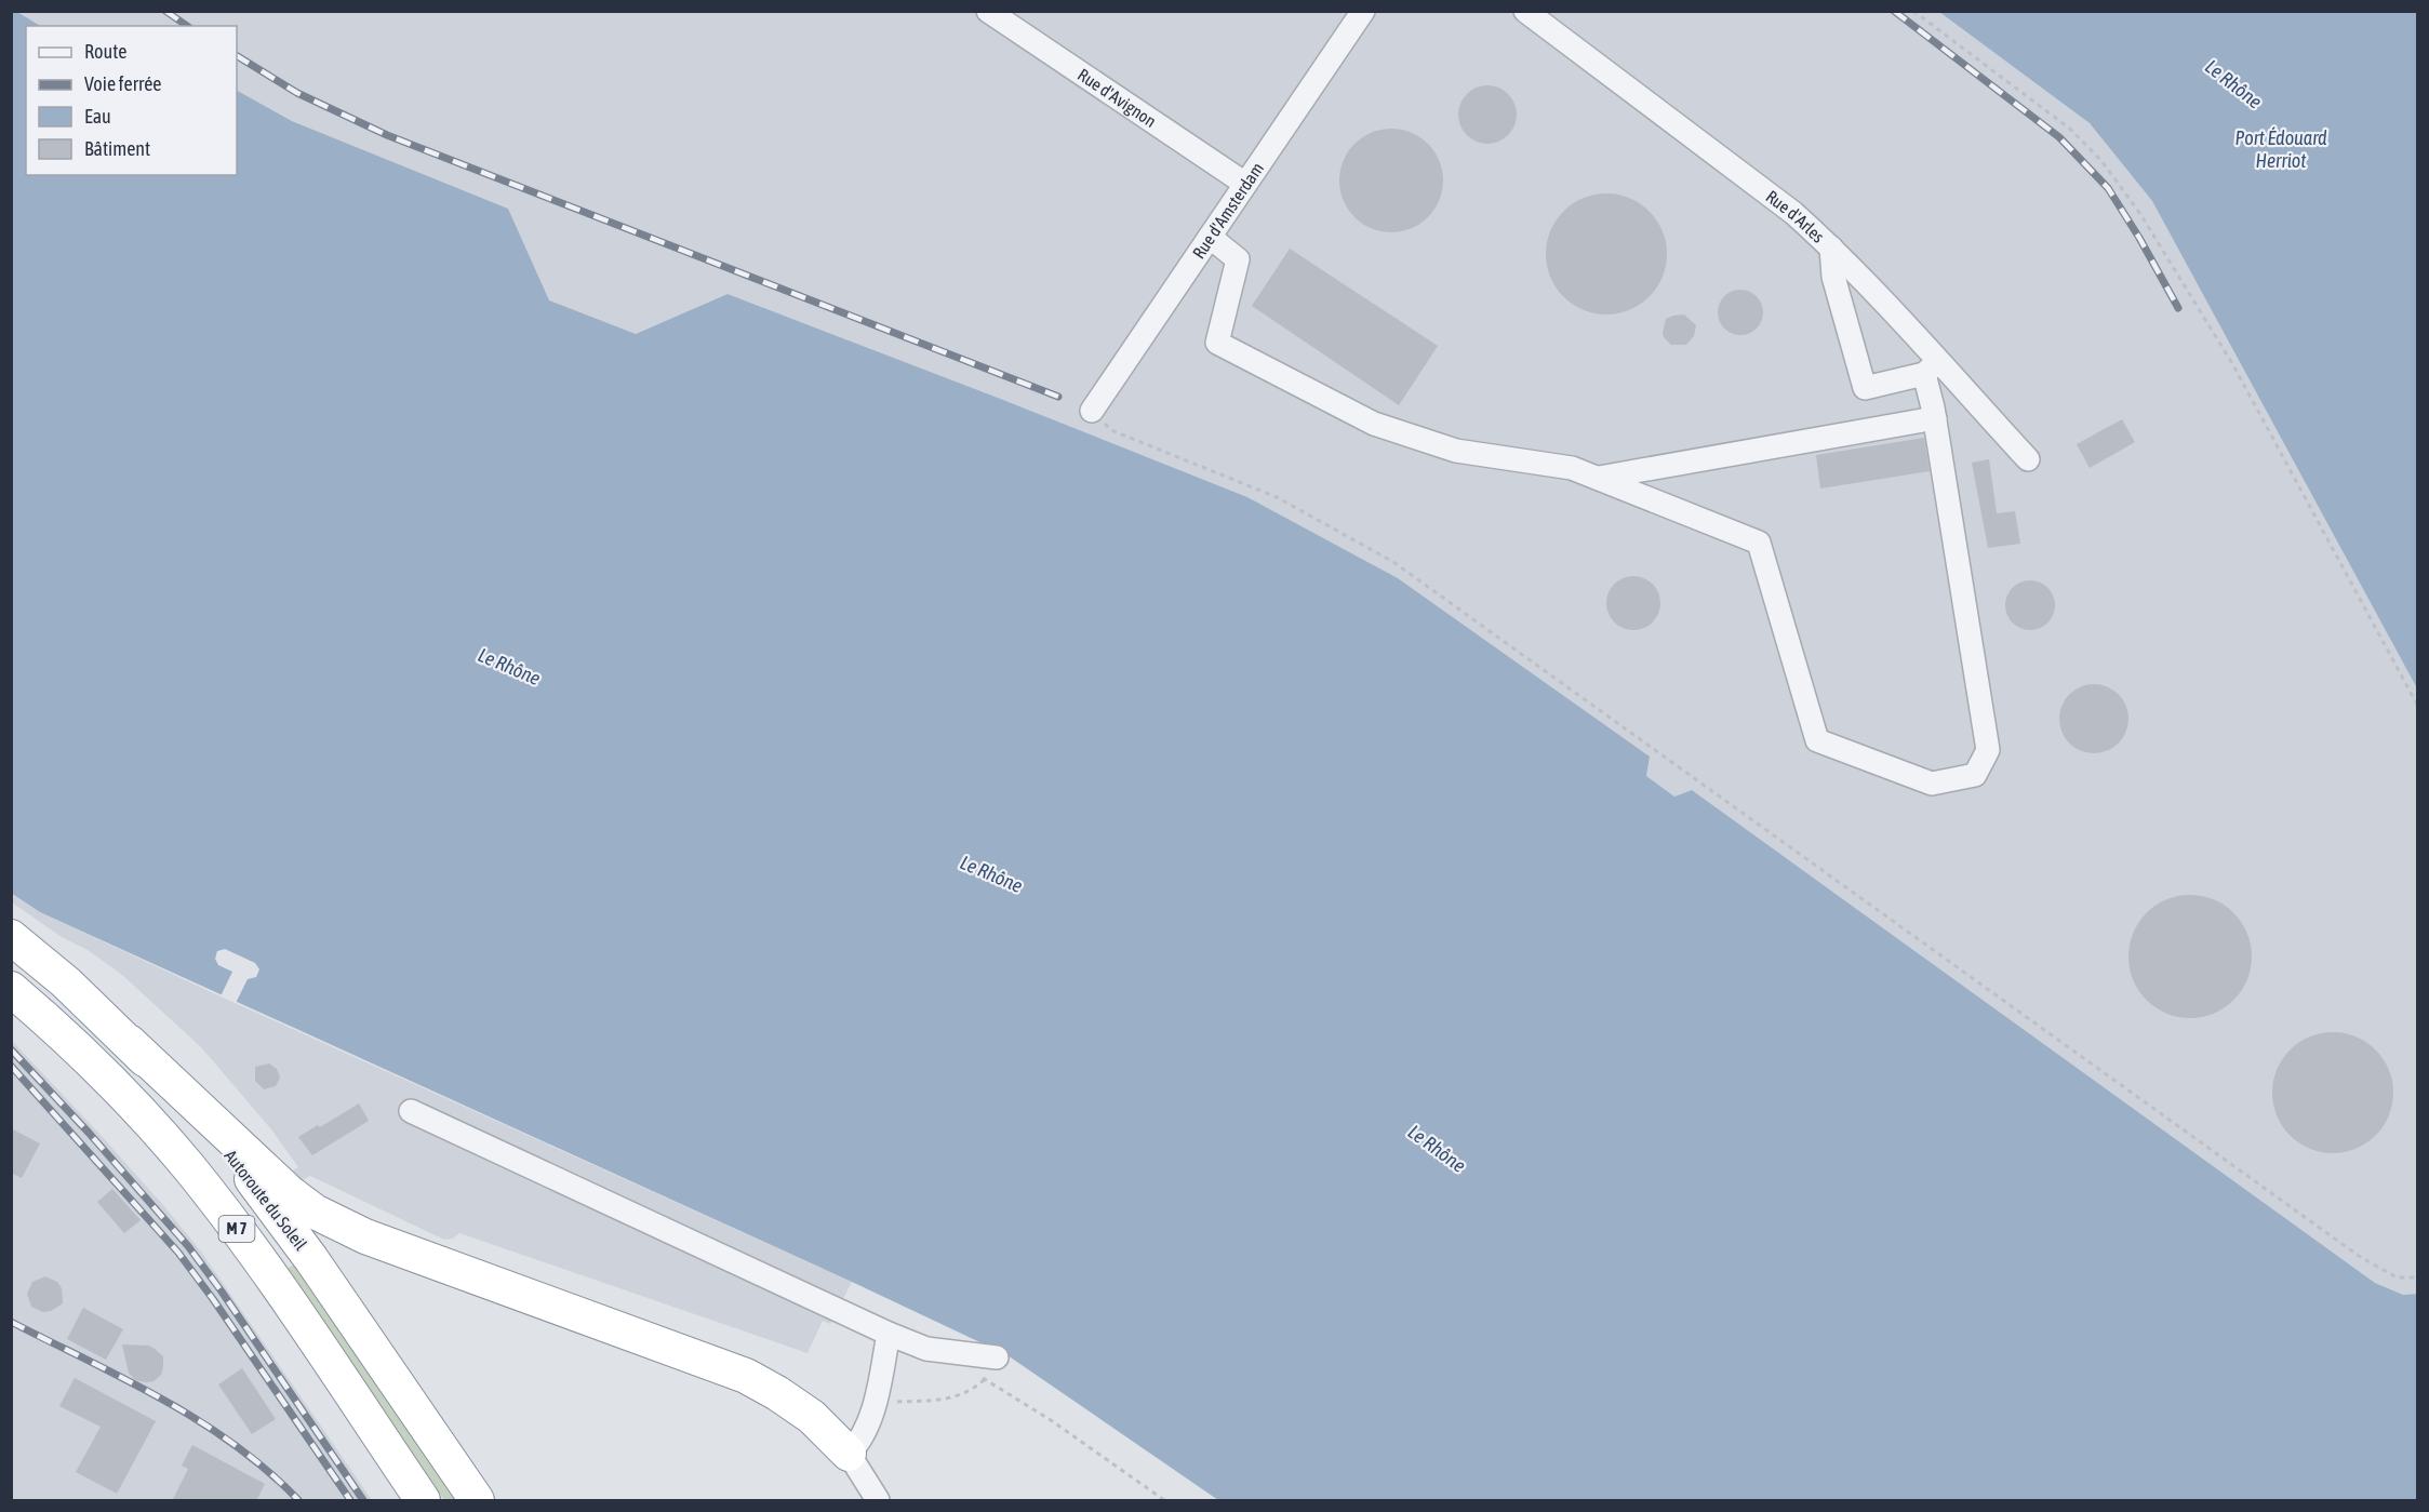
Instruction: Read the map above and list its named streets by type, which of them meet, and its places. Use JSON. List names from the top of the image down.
{
  "streets": {
    "highway": ["Autoroute du Soleil", "M 7"],
    "street": ["Rue d'Avignon", "Rue d'Amsterdam", "Rue d'Arles"]
  },
  "crossings": [
    ["Rue d'Avignon", "Rue d'Amsterdam"]
  ],
  "water": ["Le Rhône", "Port Édouard Herriot"],
  "legend": [
    "Route",
    "Voie ferrée",
    "Eau",
    "Bâtiment"
  ]
}
